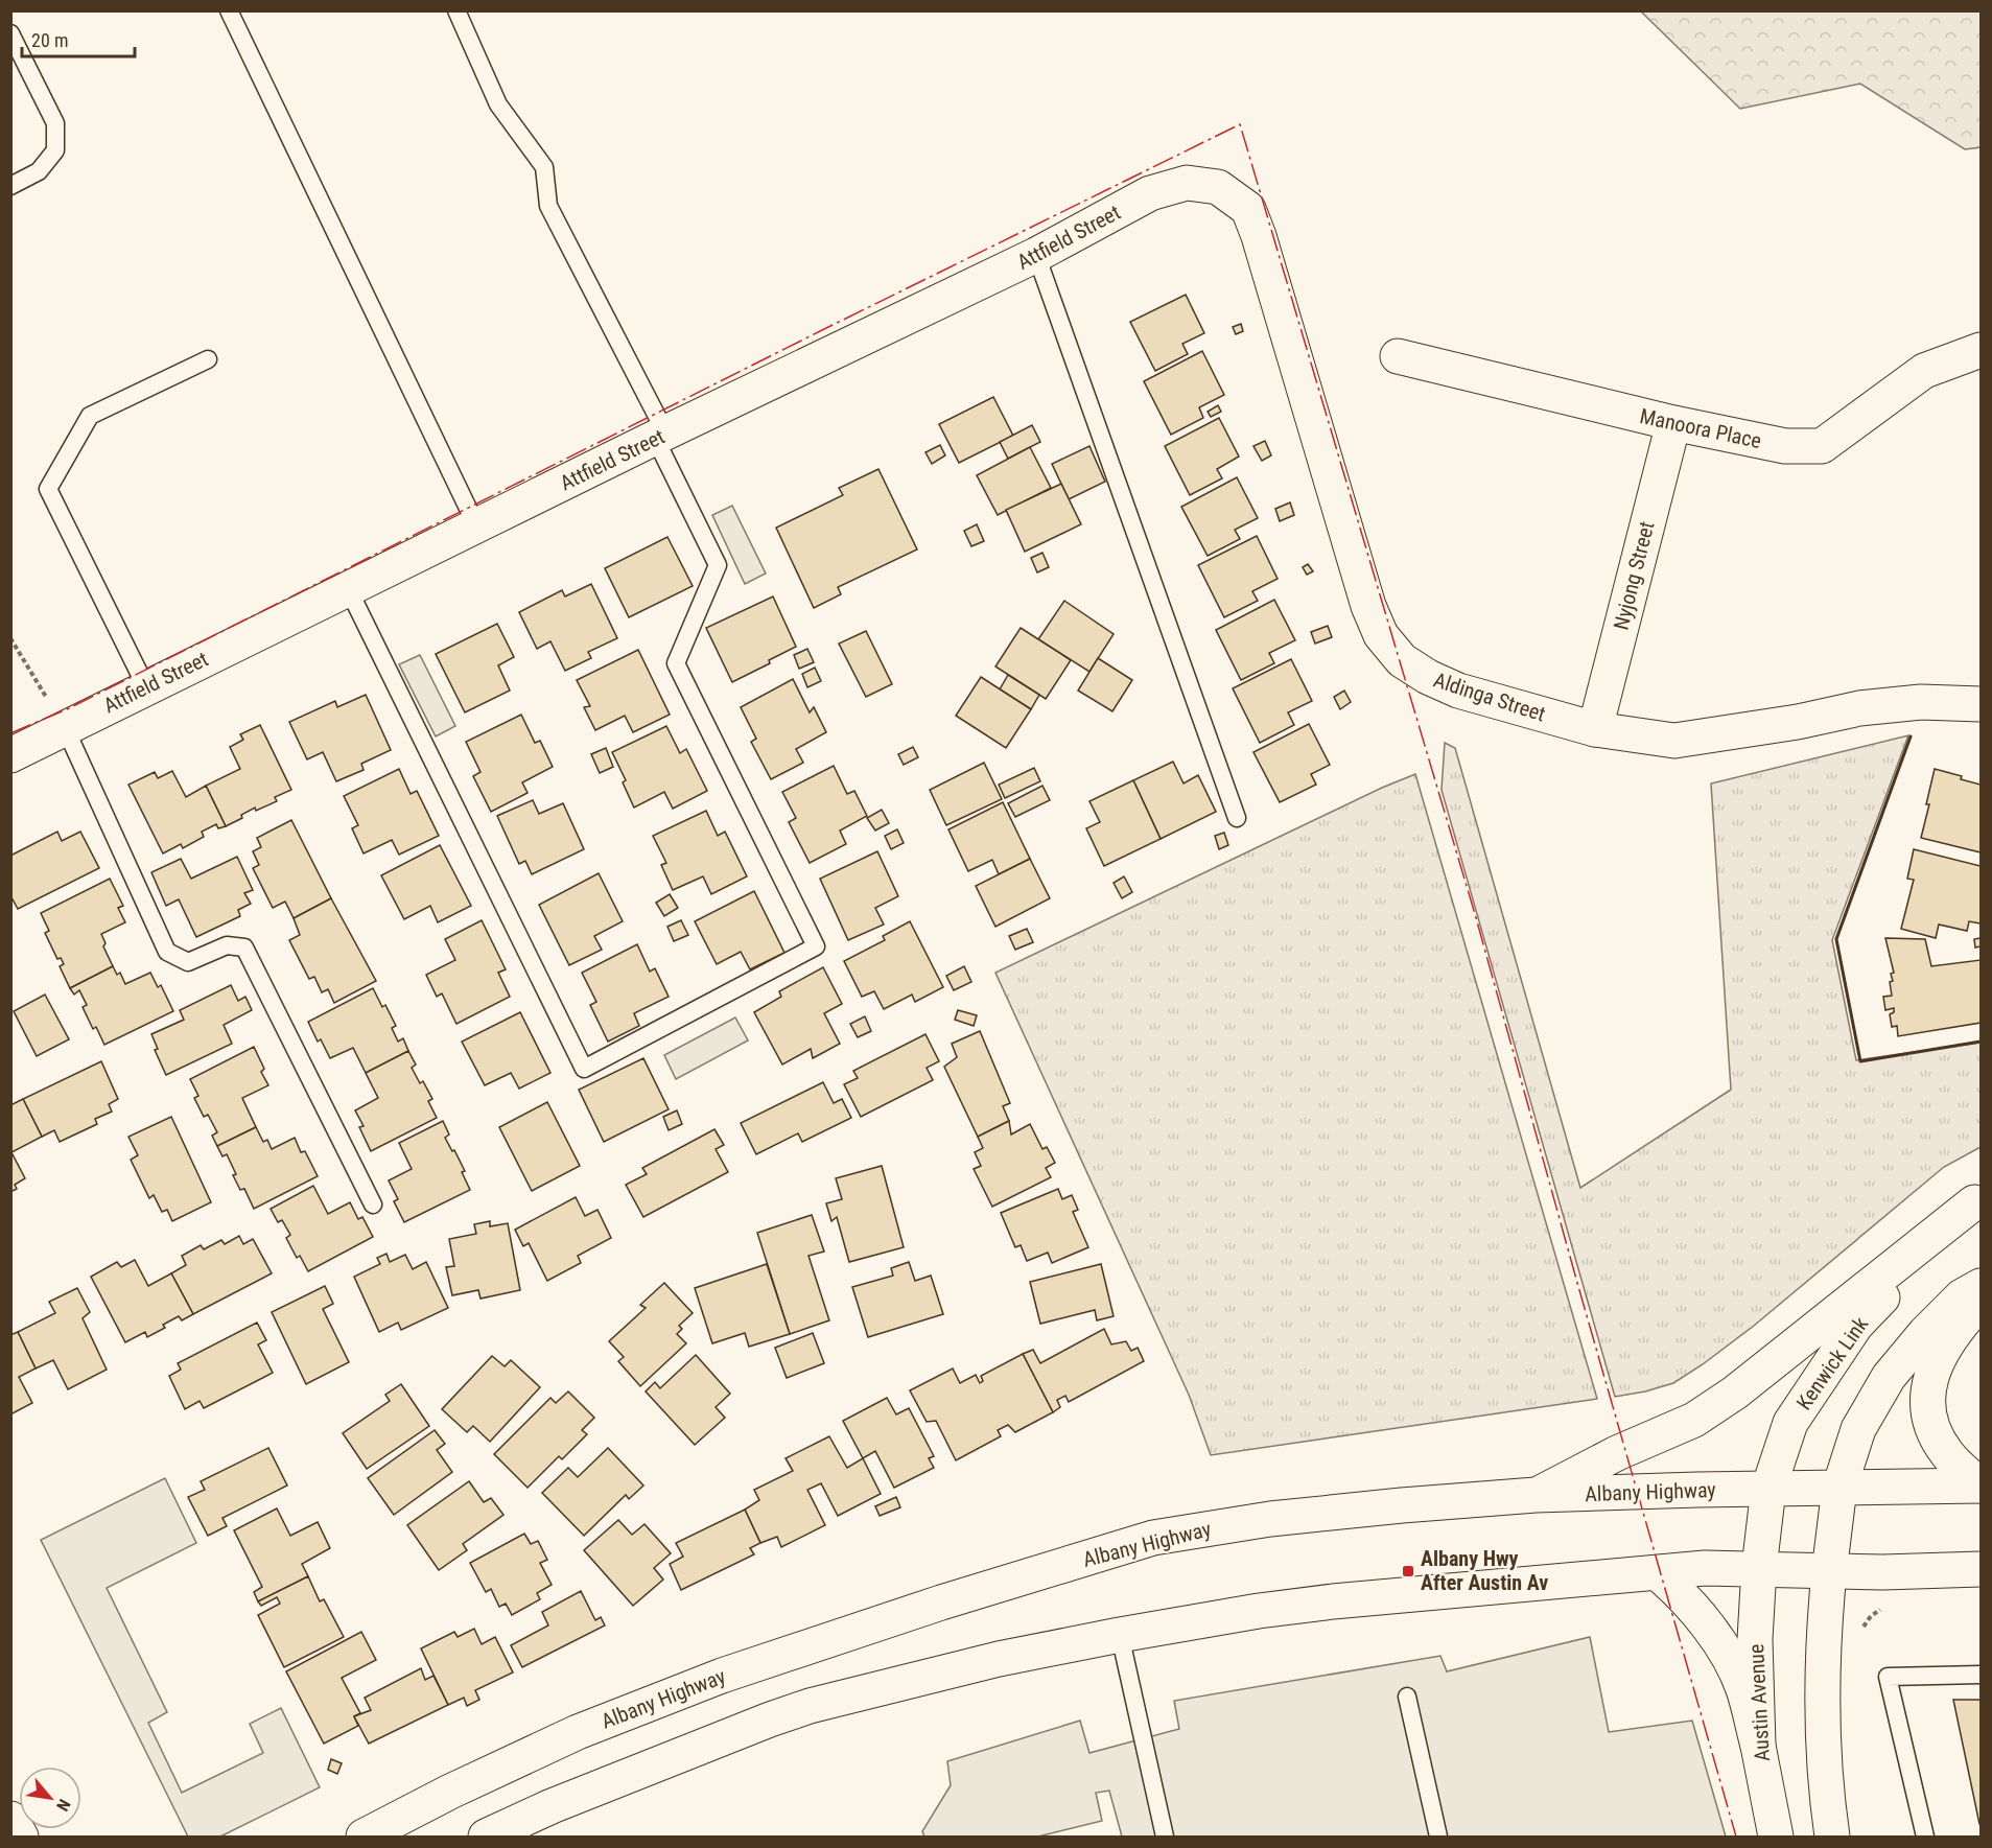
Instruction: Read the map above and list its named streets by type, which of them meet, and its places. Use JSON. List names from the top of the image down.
{
  "streets": {
    "main road": [
      "Attfield Street",
      "Manoora Place",
      "Nyjong Street",
      "Aldinga Street",
      "Kenwick Link",
      "Albany Highway",
      "Austin Avenue"
    ]
  },
  "crossings": [
    ["Attfield Street", "Aldinga Street"],
    ["Manoora Place", "Nyjong Street"],
    ["Nyjong Street", "Aldinga Street"],
    ["Kenwick Link", "Albany Highway"],
    ["Kenwick Link", "Austin Avenue"]
  ],
  "places": {
    "transit": ["Albany Hwy After Austin Av"]
  },
  "scale_bar": "20 m",
  "north": "bottom right"
}
